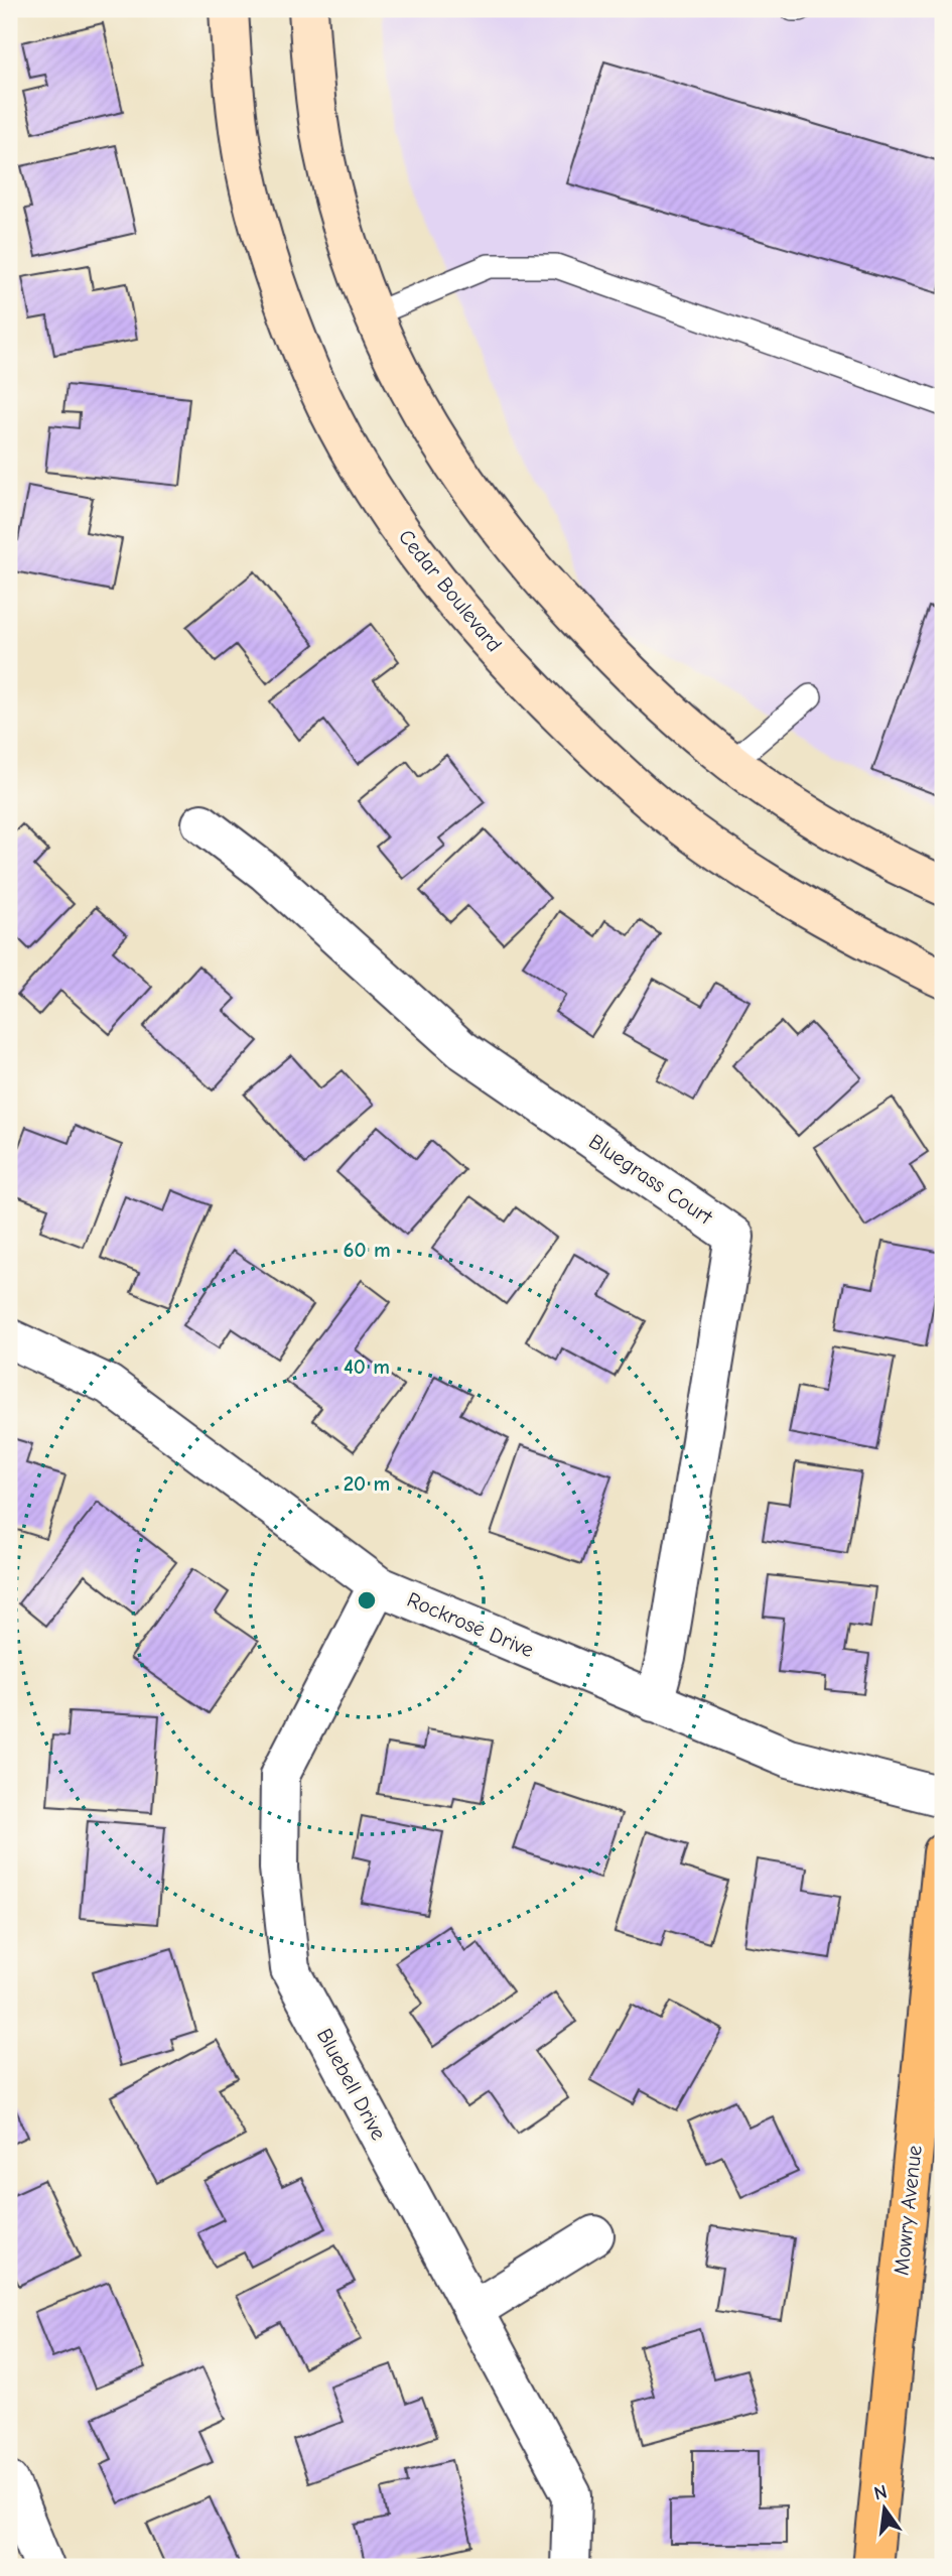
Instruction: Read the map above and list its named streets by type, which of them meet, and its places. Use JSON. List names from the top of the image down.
{
  "streets": {
    "main road": ["Cedar Boulevard", "Mowry Avenue"],
    "street": ["Bluegrass Court", "Rockrose Drive", "Bluebell Drive"]
  },
  "crossings": [
    ["Bluegrass Court", "Rockrose Drive"],
    ["Rockrose Drive", "Bluebell Drive"]
  ],
  "north": "top",
  "rings": ["60 m", "40 m", "20 m"]
}
